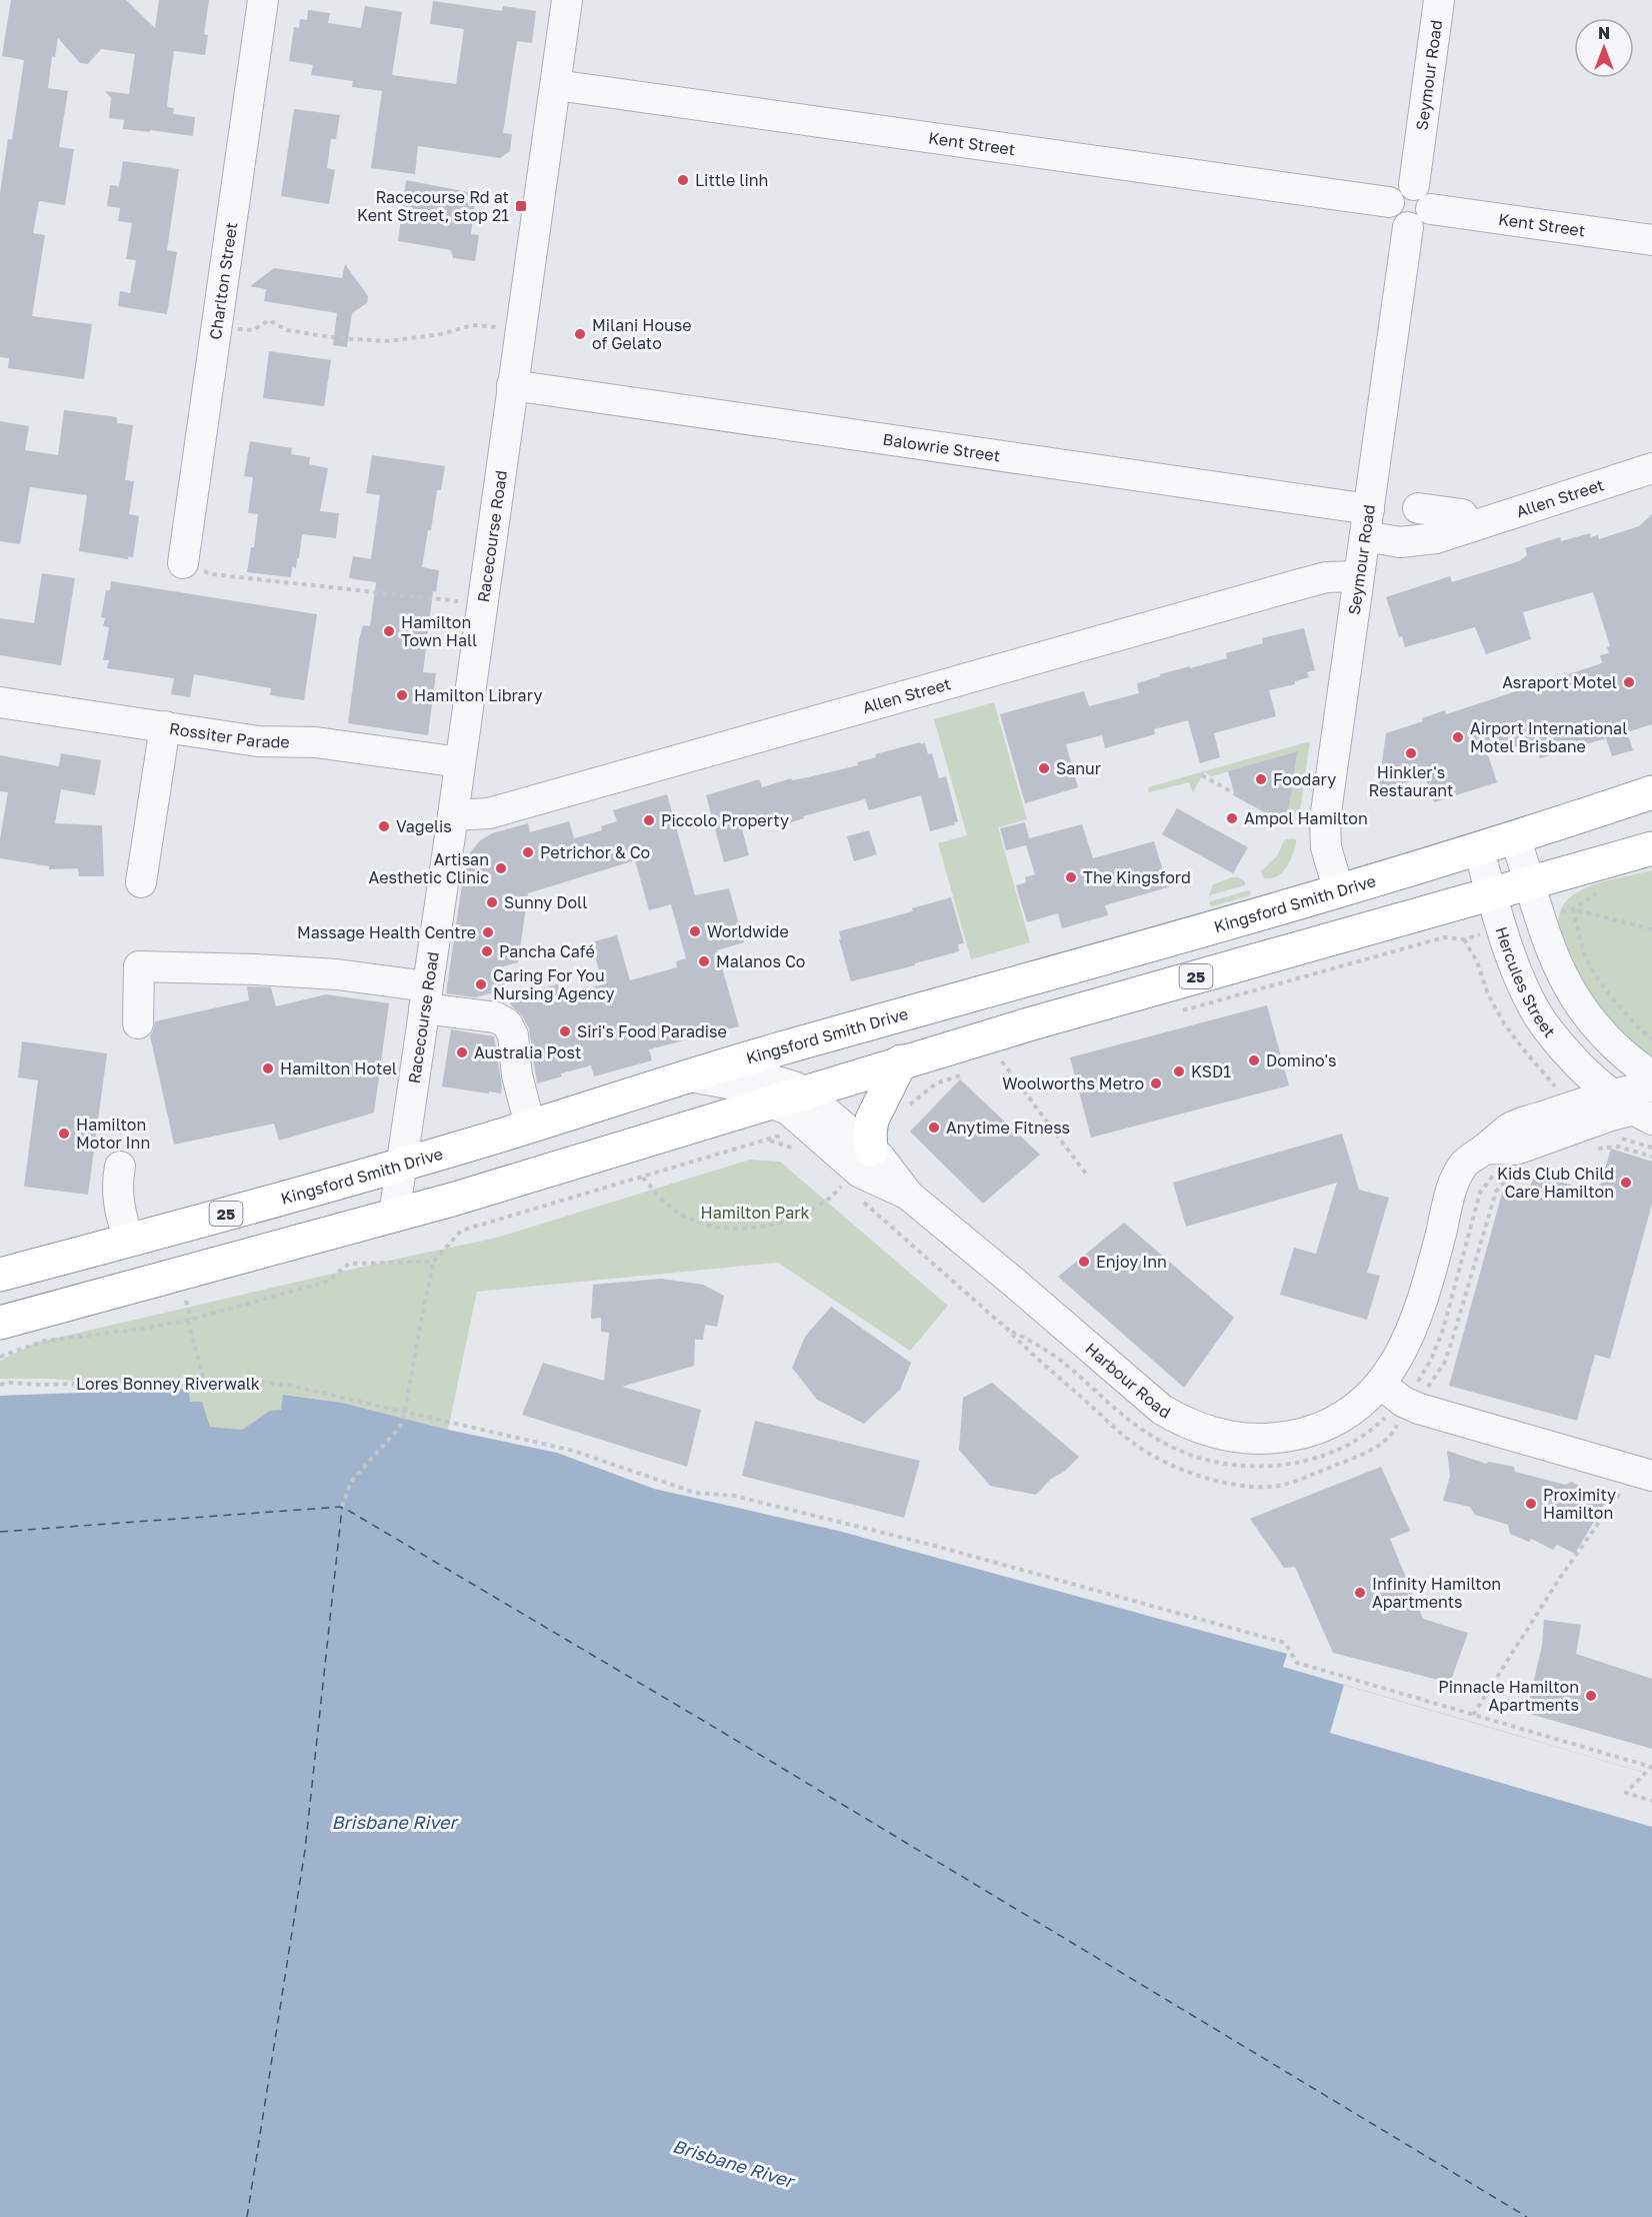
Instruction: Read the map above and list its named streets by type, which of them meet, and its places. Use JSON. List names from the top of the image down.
{
  "streets": {
    "highway": ["Kingsford Smith Drive", "25"],
    "street": [
      "Seymour Road",
      "Kent Street",
      "Charlton Street",
      "Balowrie Street",
      "Allen Street",
      "Racecourse Road",
      "Rossiter Parade",
      "Hercules Street",
      "Harbour Road"
    ],
    "path": ["Lores Bonney Riverwalk"]
  },
  "crossings": [
    ["Seymour Road", "Kent Street"],
    ["Seymour Road", "Balowrie Street"],
    ["Seymour Road", "Allen Street"],
    ["Seymour Road", "Kingsford Smith Drive"],
    ["Kent Street", "Racecourse Road"],
    ["Balowrie Street", "Allen Street"],
    ["Balowrie Street", "Racecourse Road"],
    ["Allen Street", "Racecourse Road"],
    ["Racecourse Road", "Rossiter Parade"],
    ["Racecourse Road", "Kingsford Smith Drive"],
    ["Racecourse Road", "25"],
    ["Kingsford Smith Drive", "Hercules Street"],
    ["Kingsford Smith Drive", "Harbour Road"],
    ["25", "Hercules Street"],
    ["25", "Harbour Road"],
    ["Hercules Street", "Harbour Road"]
  ],
  "water": ["Brisbane River"],
  "parks": ["Hamilton Park"],
  "places": {
    "other": [
      "Little linh",
      "Milani House of Gelato",
      "Hamilton Town Hall",
      "Asraport Motel",
      "Hamilton Library",
      "Airport International Motel Brisbane",
      "Hinkler's Restaurant",
      "Sanur",
      "Foodary",
      "Ampol Hamilton",
      "Piccolo Property",
      "Vagelis",
      "Petrichor & Co",
      "Artisan Aesthetic Clinic",
      "The Kingsford",
      "Sunny Doll",
      "Worldwide",
      "Massage Health Centre",
      "Pancha Café",
      "Malanos Co",
      "Caring For You Nursing Agency",
      "Siri's Food Paradise",
      "Australia Post",
      "Domino's",
      "Hamilton Hotel",
      "KSD1",
      "Woolworths Metro",
      "Anytime Fitness",
      "Hamilton Motor Inn",
      "Kids Club Child Care Hamilton",
      "Enjoy Inn",
      "Proximity Hamilton",
      "Infinity Hamilton Apartments",
      "Pinnacle Hamilton Apartments"
    ],
    "transit": ["Racecourse Rd at Kent Street, stop 21"]
  },
  "north": "top"
}
